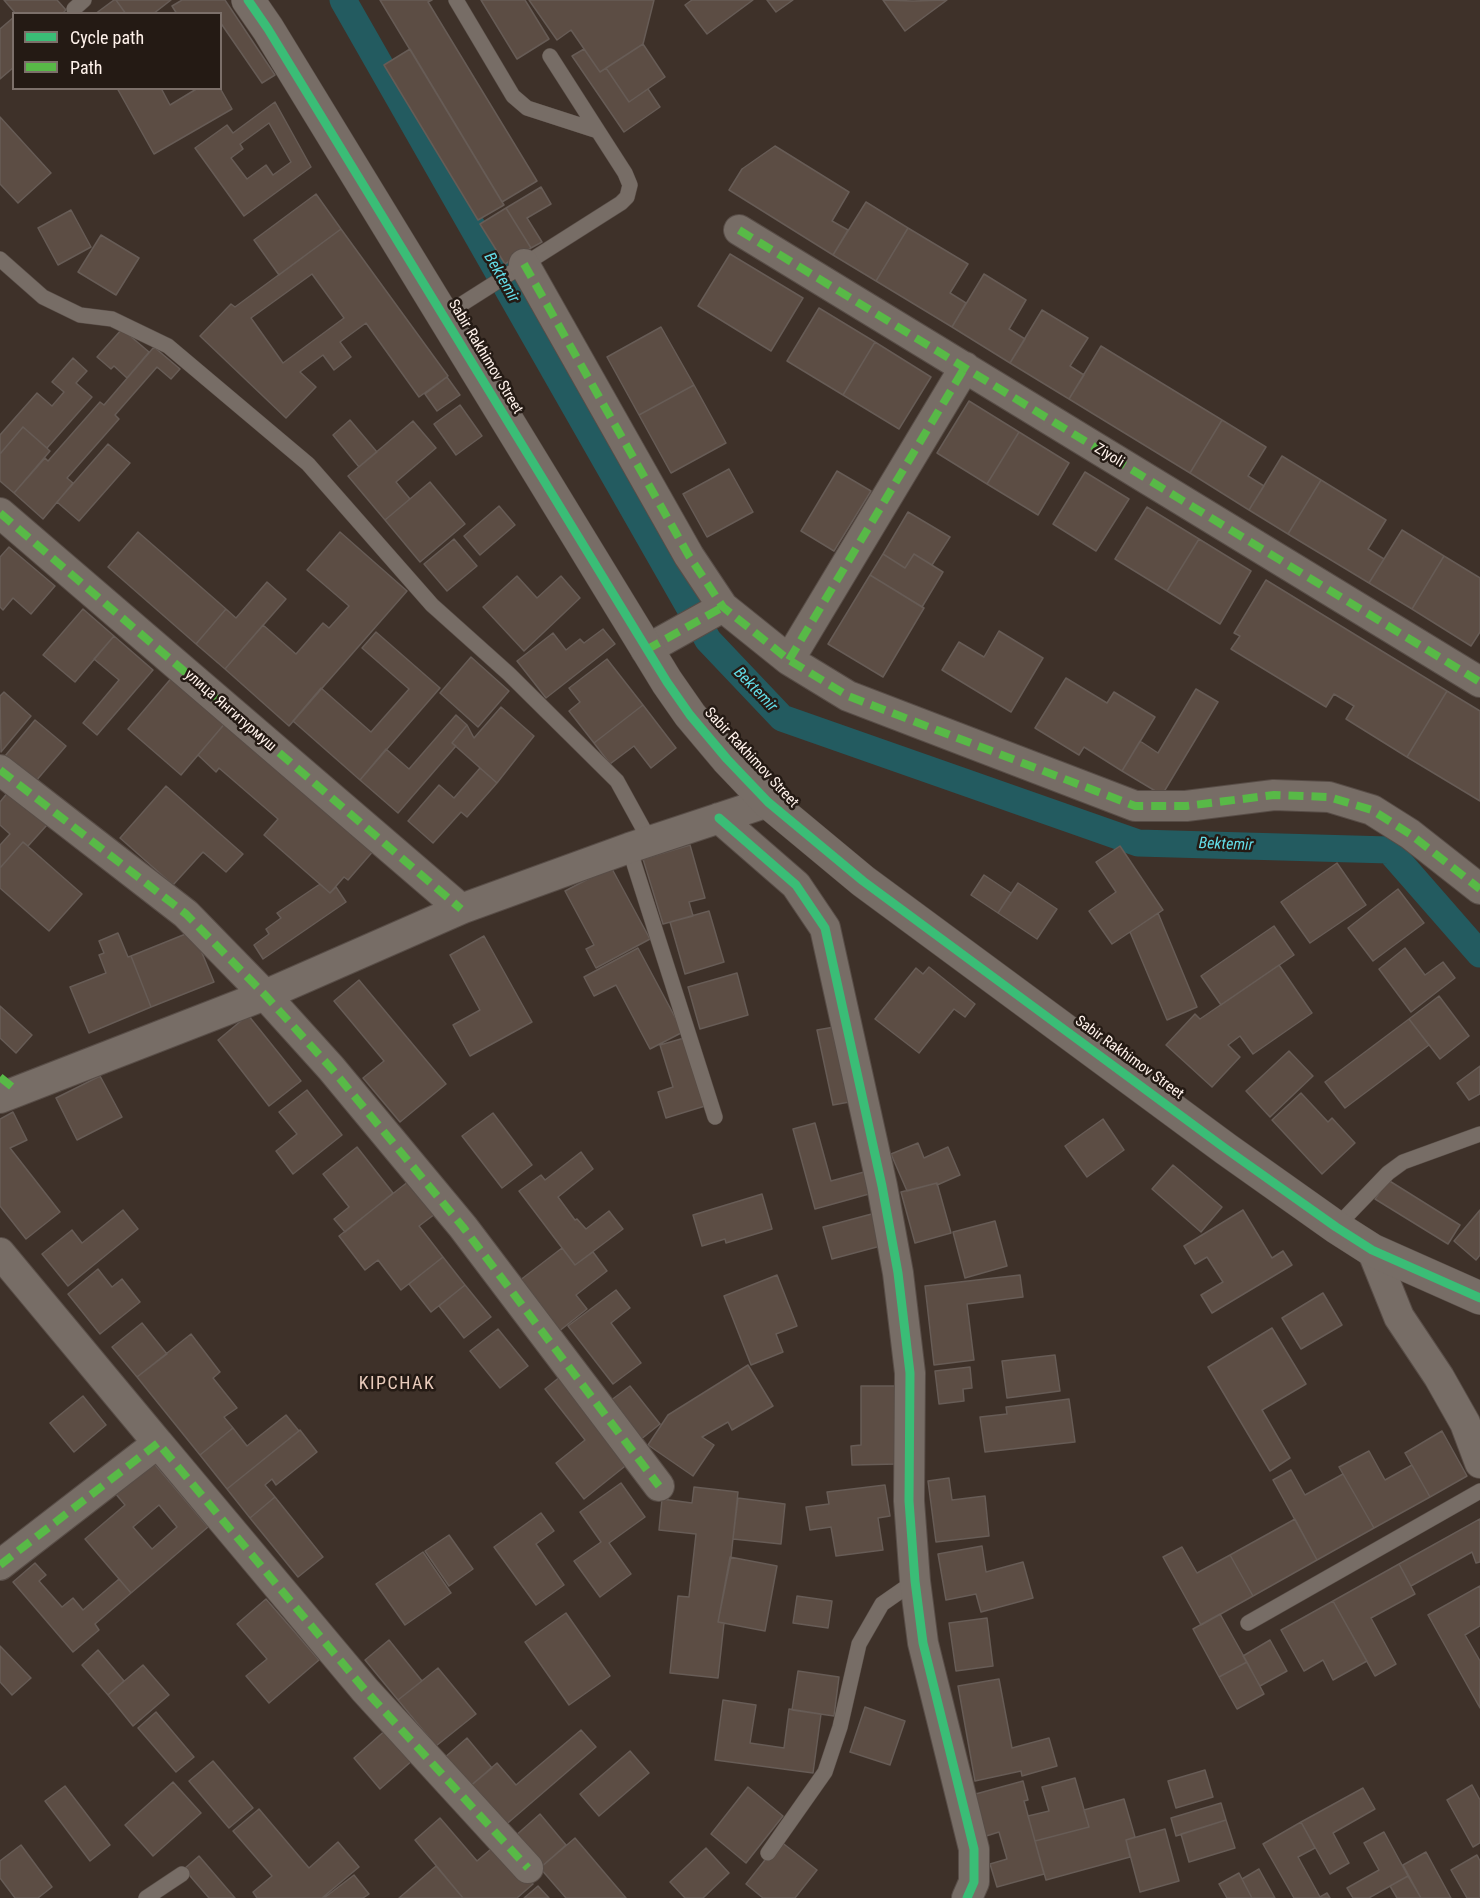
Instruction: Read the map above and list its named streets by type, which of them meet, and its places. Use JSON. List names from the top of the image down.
{
  "streets": {
    "street": ["Sabir Rakhimov Street", "Ziyoli", "улица Янгитурмуш"]
  },
  "districts": ["KIPCHAK"],
  "water": ["Bektemir"],
  "legend": ["Cycle path", "Path"]
}
